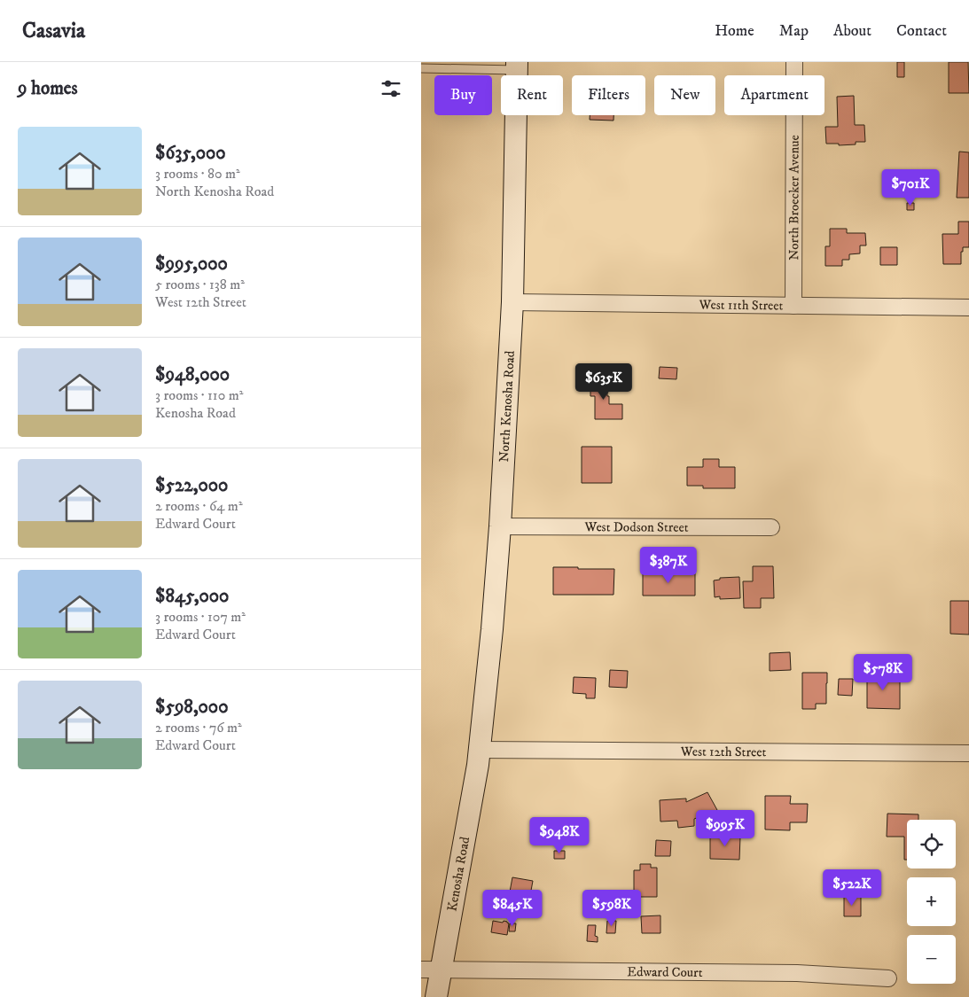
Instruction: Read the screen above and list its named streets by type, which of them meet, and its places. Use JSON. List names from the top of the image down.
{
  "streets": {
    "street": [
      "North Broecker Avenue",
      "West 11th Street",
      "North Kenosha Road",
      "West Dodson Street",
      "West 12th Street",
      "Kenosha Road",
      "Edward Court"
    ]
  },
  "crossings": [
    ["North Broecker Avenue", "West 11th Street"],
    ["West 11th Street", "North Kenosha Road"],
    ["North Kenosha Road", "West Dodson Street"],
    ["North Kenosha Road", "West 12th Street"],
    ["North Kenosha Road", "Kenosha Road"],
    ["West 12th Street", "Kenosha Road"],
    ["Kenosha Road", "Edward Court"]
  ],
  "page": {
    "header": "Casavia",
    "nav": [
      "Home",
      "Map",
      "About",
      "Contact"
    ],
    "heading": "9 homes",
    "chip": [
      "Buy",
      "Rent",
      "Filters",
      "New",
      "Apartment"
    ],
    "list": [
      {
        "name": "$635,000",
        "note": "3 rooms · 80 m² · North Kenosha Road"
      },
      {
        "name": "$995,000",
        "note": "5 rooms · 138 m² · West 12th Street"
      },
      {
        "name": "$948,000",
        "note": "3 rooms · 110 m² · Kenosha Road"
      },
      {
        "name": "$522,000",
        "note": "2 rooms · 64 m² · Edward Court"
      },
      {
        "name": "$845,000",
        "note": "3 rooms · 107 m² · Edward Court"
      },
      {
        "name": "$598,000",
        "note": "2 rooms · 76 m² · Edward Court"
      }
    ],
    "price": [
      "$701K",
      "$635K",
      "$387K",
      "$578K",
      "$995K",
      "$948K",
      "$522K",
      "$845K",
      "$598K"
    ],
    "map_buttons": ["+", "−"]
  }
}
